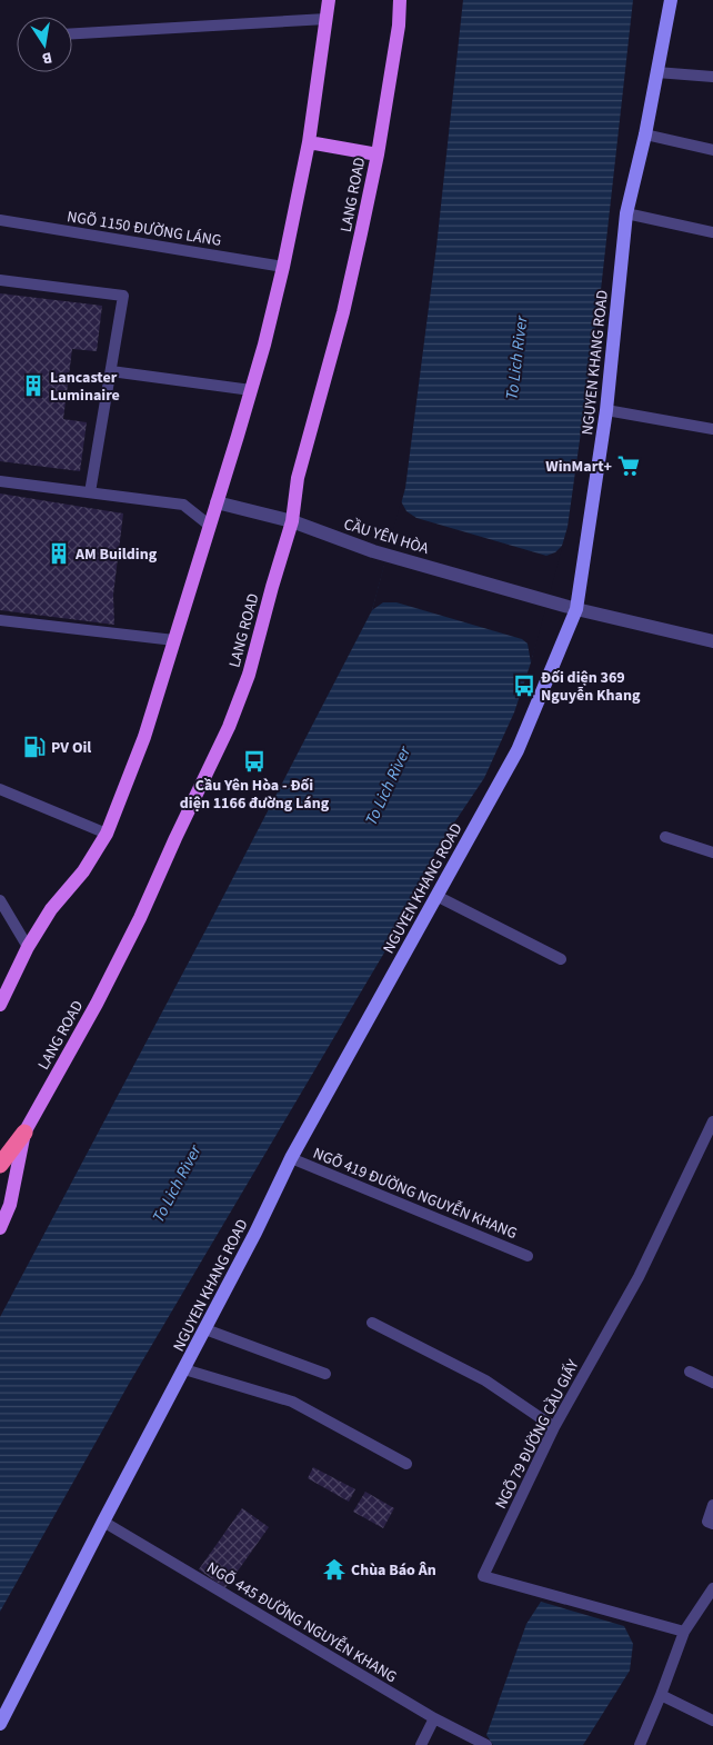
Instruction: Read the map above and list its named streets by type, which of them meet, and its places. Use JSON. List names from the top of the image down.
{
  "streets": {
    "main road": ["LANG ROAD", "NGUYEN KHANG ROAD"],
    "street": ["CẦU YÊN HÒA"],
    "lane": [
      "NGÕ 1150 ĐƯỜNG LÁNG",
      "NGÕ 419 ĐƯỜNG NGUYỄN KHANG",
      "NGÕ 79 ĐƯỜNG CẦU GIẤY",
      "NGÕ 445 ĐƯỜNG NGUYỄN KHANG"
    ]
  },
  "crossings": [
    ["LANG ROAD", "CẦU YÊN HÒA"],
    ["NGUYEN KHANG ROAD", "CẦU YÊN HÒA"],
    ["NGUYEN KHANG ROAD", "NGÕ 419 ĐƯỜNG NGUYỄN KHANG"],
    ["NGUYEN KHANG ROAD", "NGÕ 445 ĐƯỜNG NGUYỄN KHANG"]
  ],
  "water": ["To Lich River"],
  "places": {
    "building": ["Lancaster Luminaire", "AM Building"],
    "supermarket": ["WinMart+"],
    "bus stop": ["Đối diện 369 Nguyễn Khang", "Cầu Yên Hòa - Đối diện 1166 đường Láng"],
    "fuel station": ["PV Oil"],
    "temple": ["Chùa Báo Ân"]
  },
  "north": "bottom"
}
